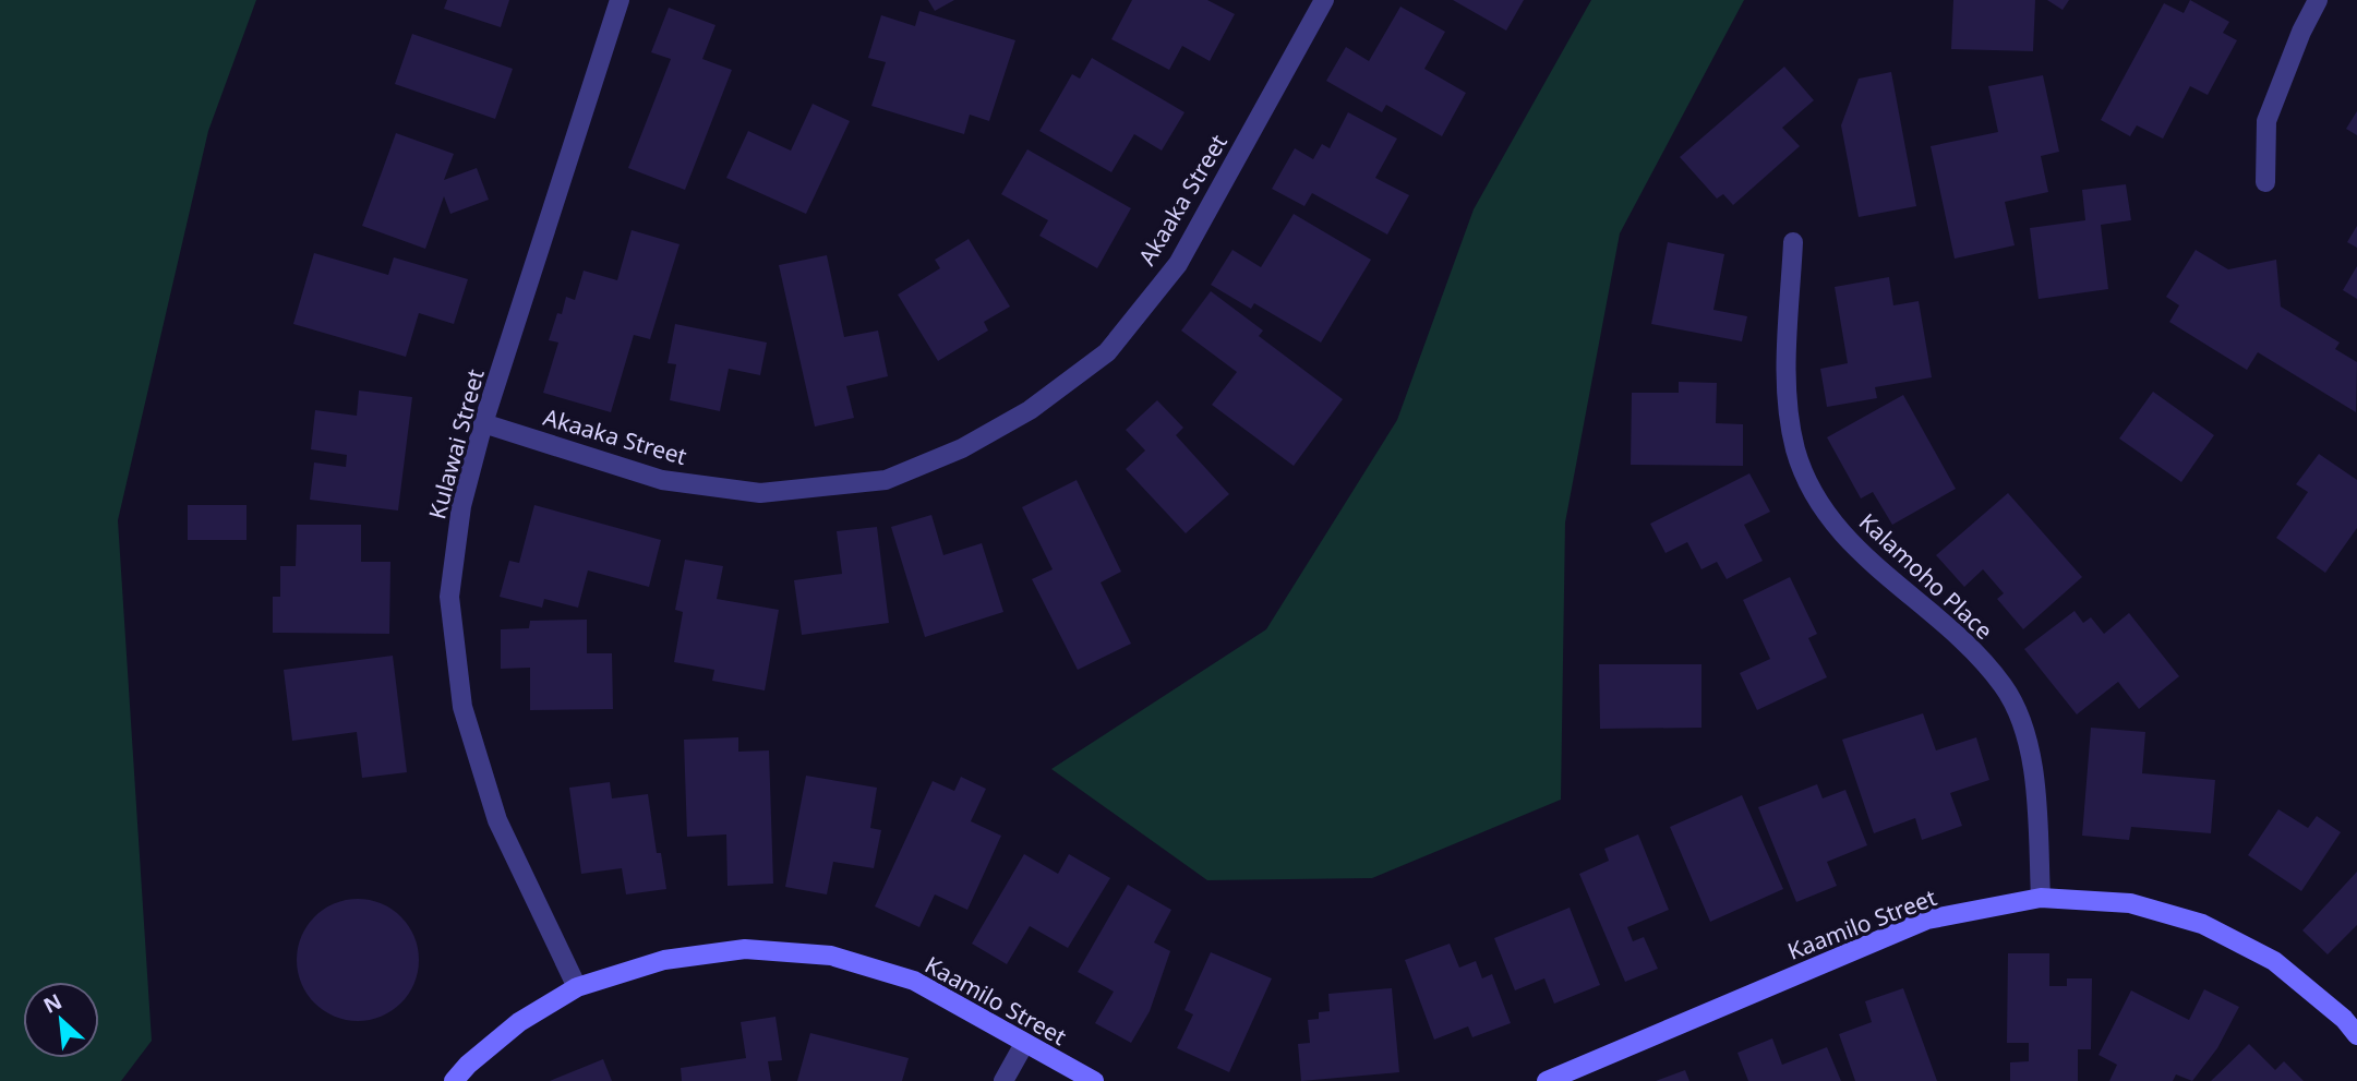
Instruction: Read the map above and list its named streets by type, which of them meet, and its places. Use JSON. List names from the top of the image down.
{
  "streets": {
    "street": [
      "Akaaka Street",
      "Kulawai Street",
      "Kalamoho Place",
      "Kaamilo Street"
    ]
  },
  "crossings": [
    ["Akaaka Street", "Kulawai Street"],
    ["Kulawai Street", "Kaamilo Street"],
    ["Kalamoho Place", "Kaamilo Street"]
  ],
  "north": "top left"
}
